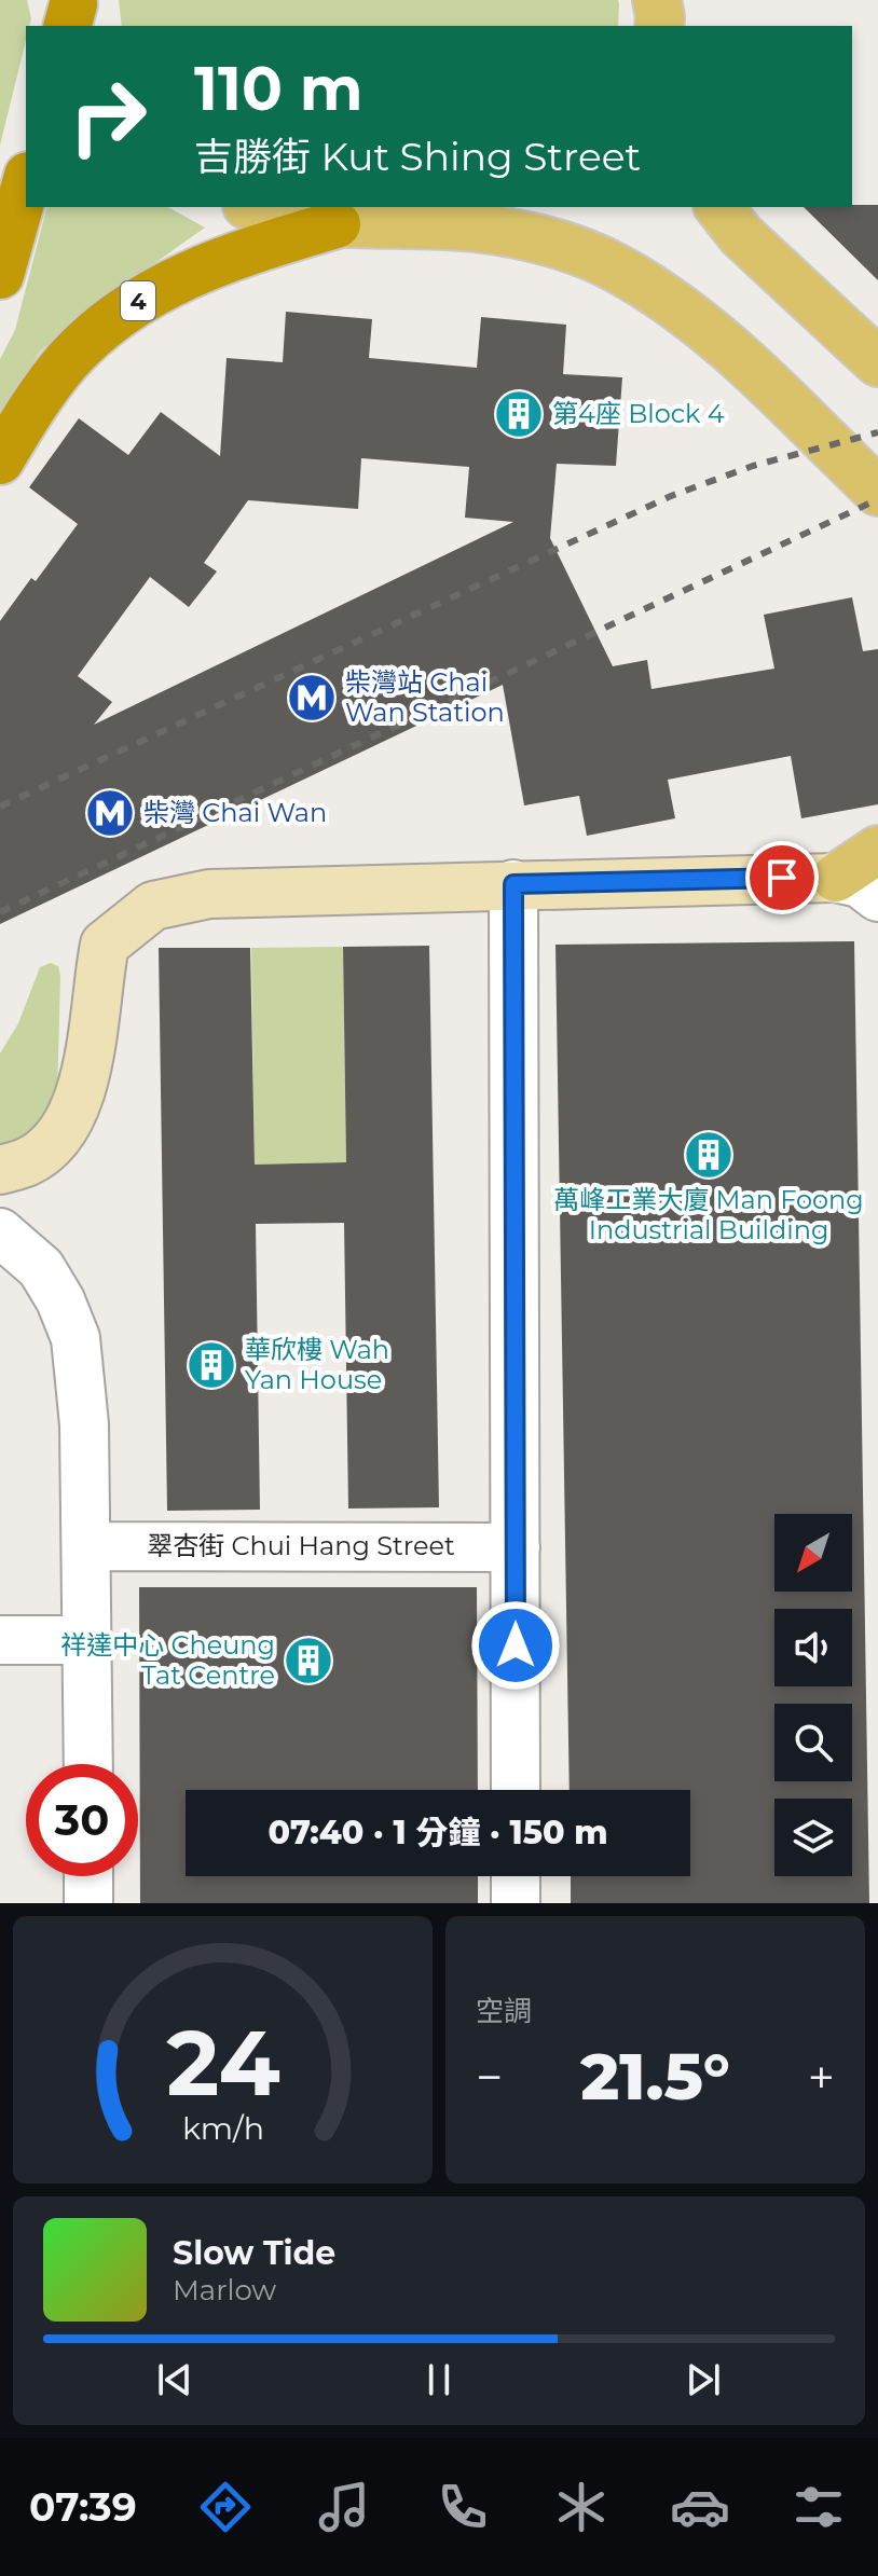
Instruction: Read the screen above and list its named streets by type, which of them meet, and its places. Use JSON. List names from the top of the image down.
{
  "streets": {
    "highway": ["4"],
    "street": ["翠杏街 Chui Hang Street"]
  },
  "places": {
    "building": [
      "第4座 Block 4",
      "萬峰工業大廈 Man Foong Industrial Building",
      "華欣樓 Wah Yan House",
      "祥達中心 Cheung Tat Centre"
    ],
    "metro station": ["柴灣站 Chai Wan Station", "柴灣 Chai Wan"]
  },
  "north": "bottom left",
  "page": {
    "turn": ["110 m", "吉勝街 Kut Shing Street"],
    "limit": "30",
    "trip": "07:40 · 1 分鐘 · 150 m",
    "tile": "空調",
    "heat": ["−", "21.5°", "+"],
    "song": ["Slow Tide", "Marlow"],
    "tabs": "07:39",
    "gauge": ["24", "km/h"]
  }
}
